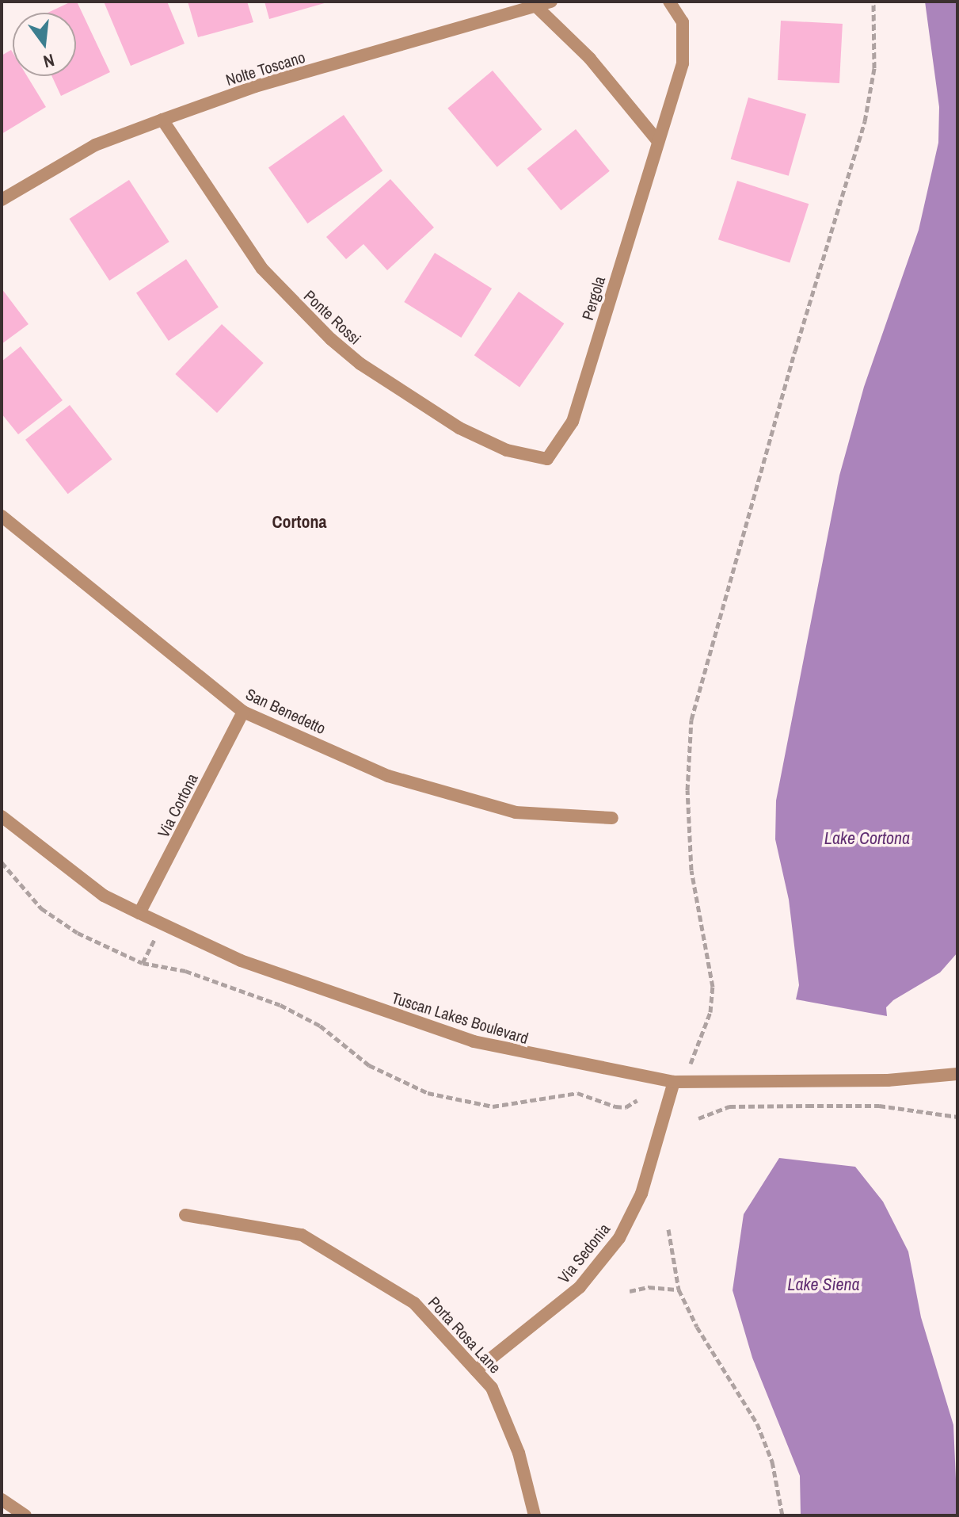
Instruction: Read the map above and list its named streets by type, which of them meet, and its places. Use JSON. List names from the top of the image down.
{
  "streets": {
    "street": [
      "Nolte Toscano",
      "Pergola",
      "Ponte Rossi",
      "San Benedetto",
      "Via Cortona",
      "Tuscan Lakes Boulevard",
      "Via Sedonia",
      "Porta Rosa Lane"
    ]
  },
  "crossings": [
    ["Nolte Toscano", "Ponte Rossi"],
    ["Pergola", "Ponte Rossi"],
    ["San Benedetto", "Via Cortona"],
    ["Via Cortona", "Tuscan Lakes Boulevard"],
    ["Tuscan Lakes Boulevard", "Via Sedonia"],
    ["Via Sedonia", "Porta Rosa Lane"]
  ],
  "districts": ["Cortona"],
  "water": ["Lake Cortona", "Lake Siena"],
  "north": "bottom"
}
